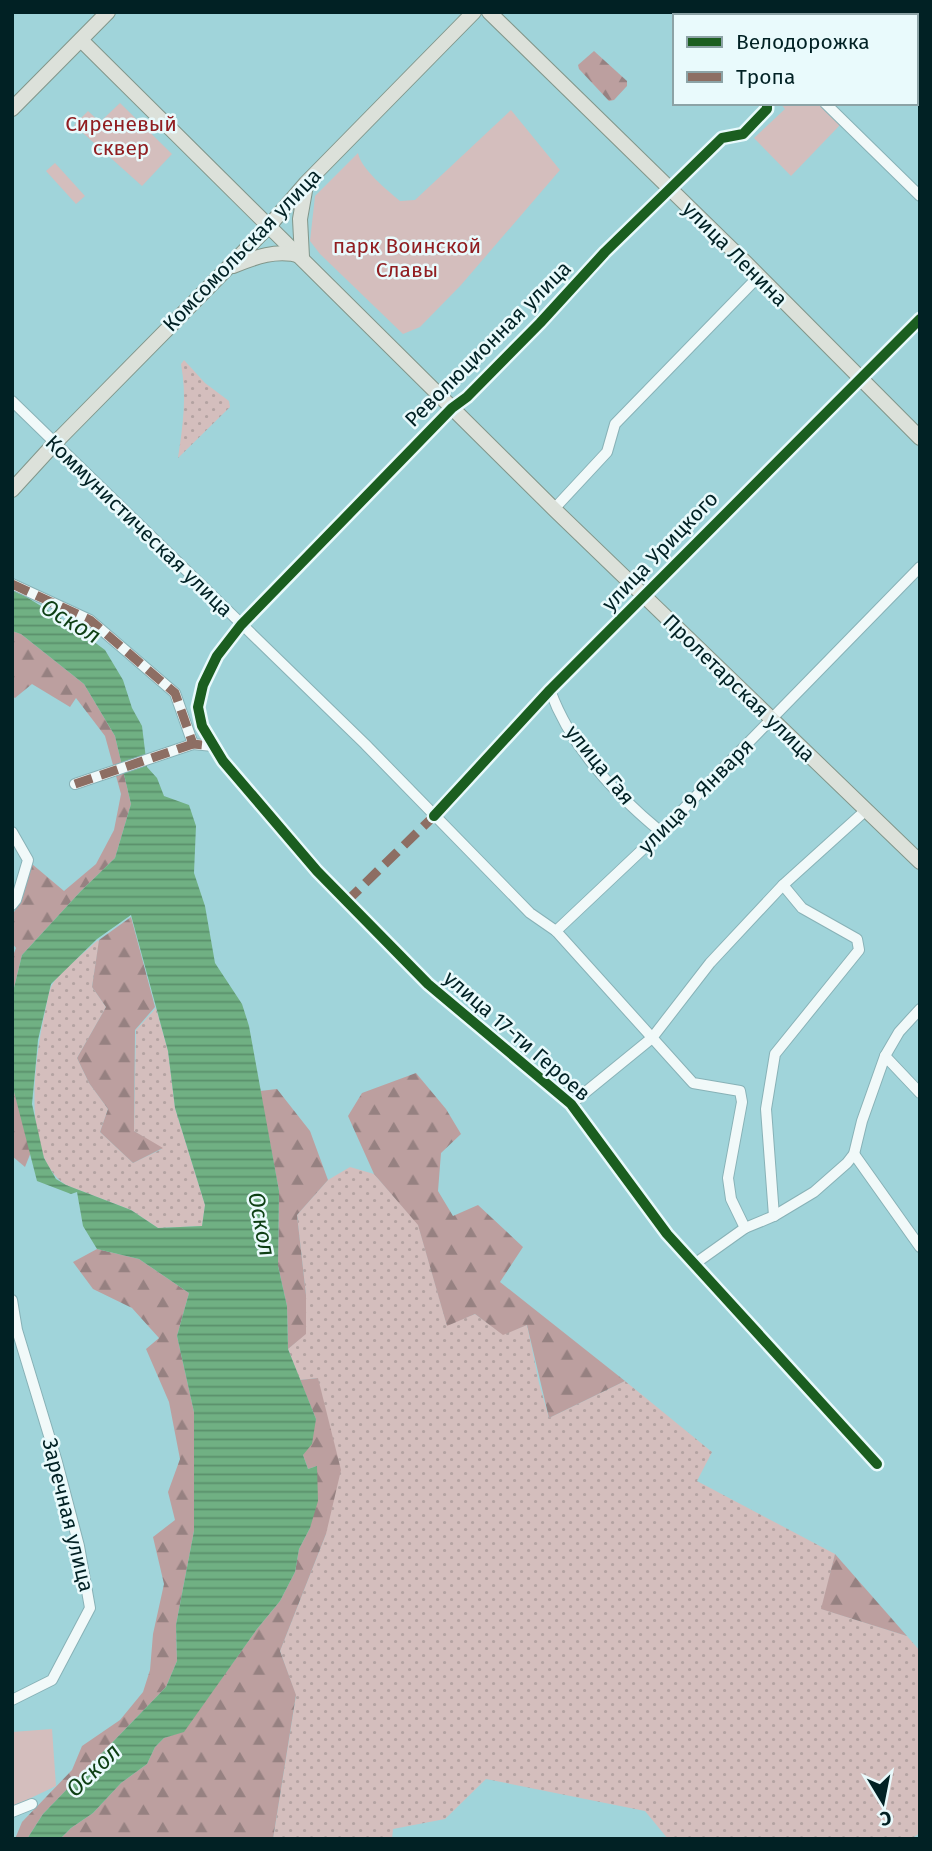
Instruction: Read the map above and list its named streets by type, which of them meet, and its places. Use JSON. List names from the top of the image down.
{
  "streets": {
    "main road": ["Комсомольская улица", "улица Ленина", "Пролетарская улица"],
    "street": [
      "Революционная улица",
      "Коммунистическая улица",
      "улица Урицкого",
      "улица Гая",
      "улица 9 Января",
      "улица 17-ти Героев",
      "Заречная улица"
    ]
  },
  "crossings": [
    ["Комсомольская улица", "Коммунистическая улица"],
    ["Комсомольская улица", "Пролетарская улица"],
    ["улица Ленина", "Революционная улица"],
    ["улица Ленина", "улица Урицкого"],
    ["Революционная улица", "Коммунистическая улица"],
    ["Революционная улица", "Пролетарская улица"],
    ["Революционная улица", "улица 17-ти Героев"],
    ["Коммунистическая улица", "улица Урицкого"],
    ["Коммунистическая улица", "улица 9 Января"],
    ["Коммунистическая улица", "улица 17-ти Героев"],
    ["улица Урицкого", "Пролетарская улица"],
    ["улица Урицкого", "улица Гая"],
    ["Пролетарская улица", "улица 9 Января"],
    ["улица Гая", "улица 9 Января"]
  ],
  "water": ["Оскол"],
  "parks": ["Сиреневый сквер", "парк Воинской Славы"],
  "legend": ["Велодорожка", "Тропа"],
  "north": "bottom"
}
